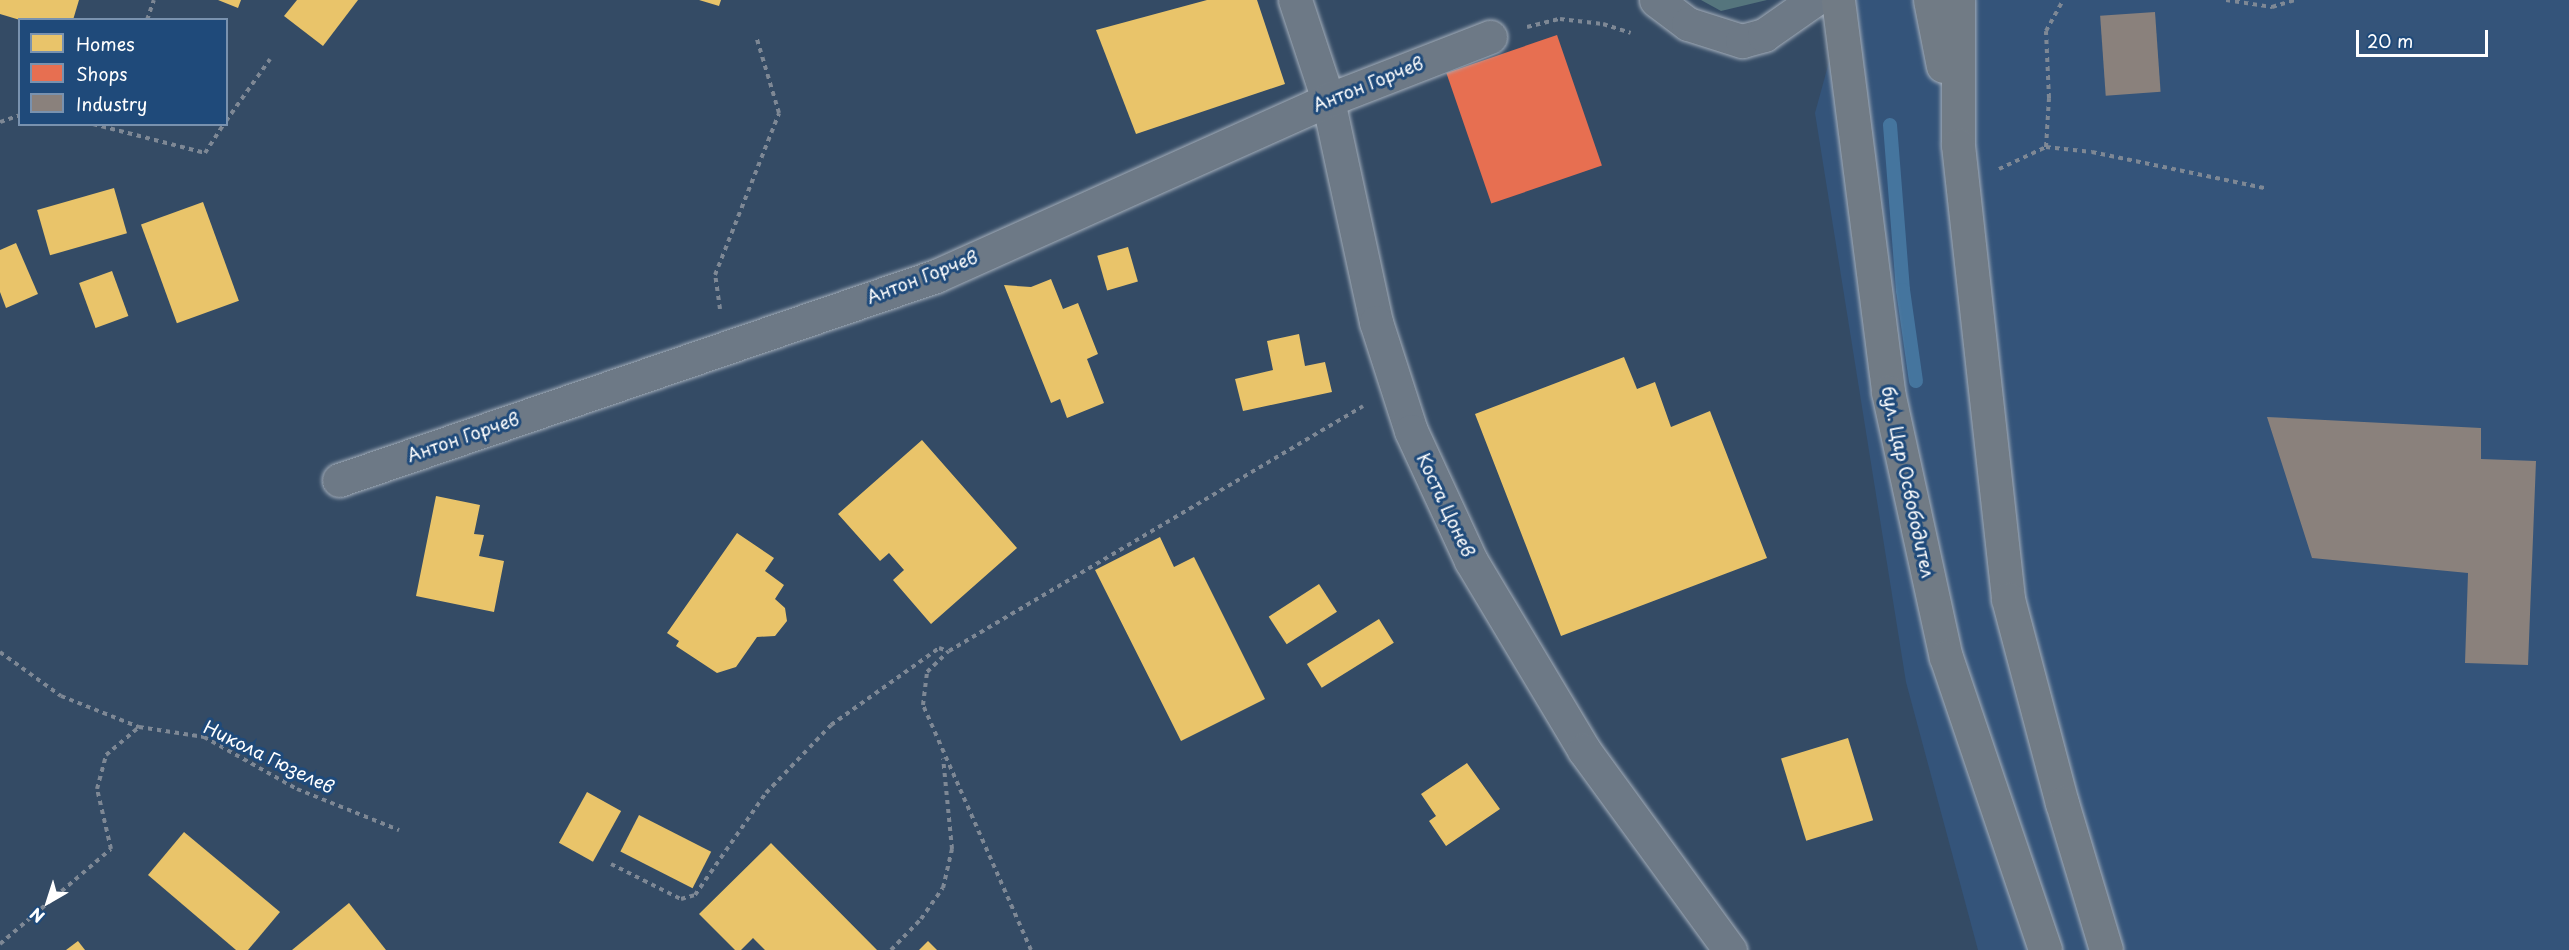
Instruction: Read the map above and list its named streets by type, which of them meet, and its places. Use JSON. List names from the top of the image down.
{
  "streets": {
    "main road": ["бул. Цар Освободител"],
    "street": ["Антон Горчев", "Коста Цонев"],
    "path": ["Никола Гюзелев"]
  },
  "crossings": [
    ["Антон Горчев", "Коста Цонев"]
  ],
  "legend": ["Homes", "Shops", "Industry"],
  "scale_bar": "20 m",
  "north": "bottom left"
}
